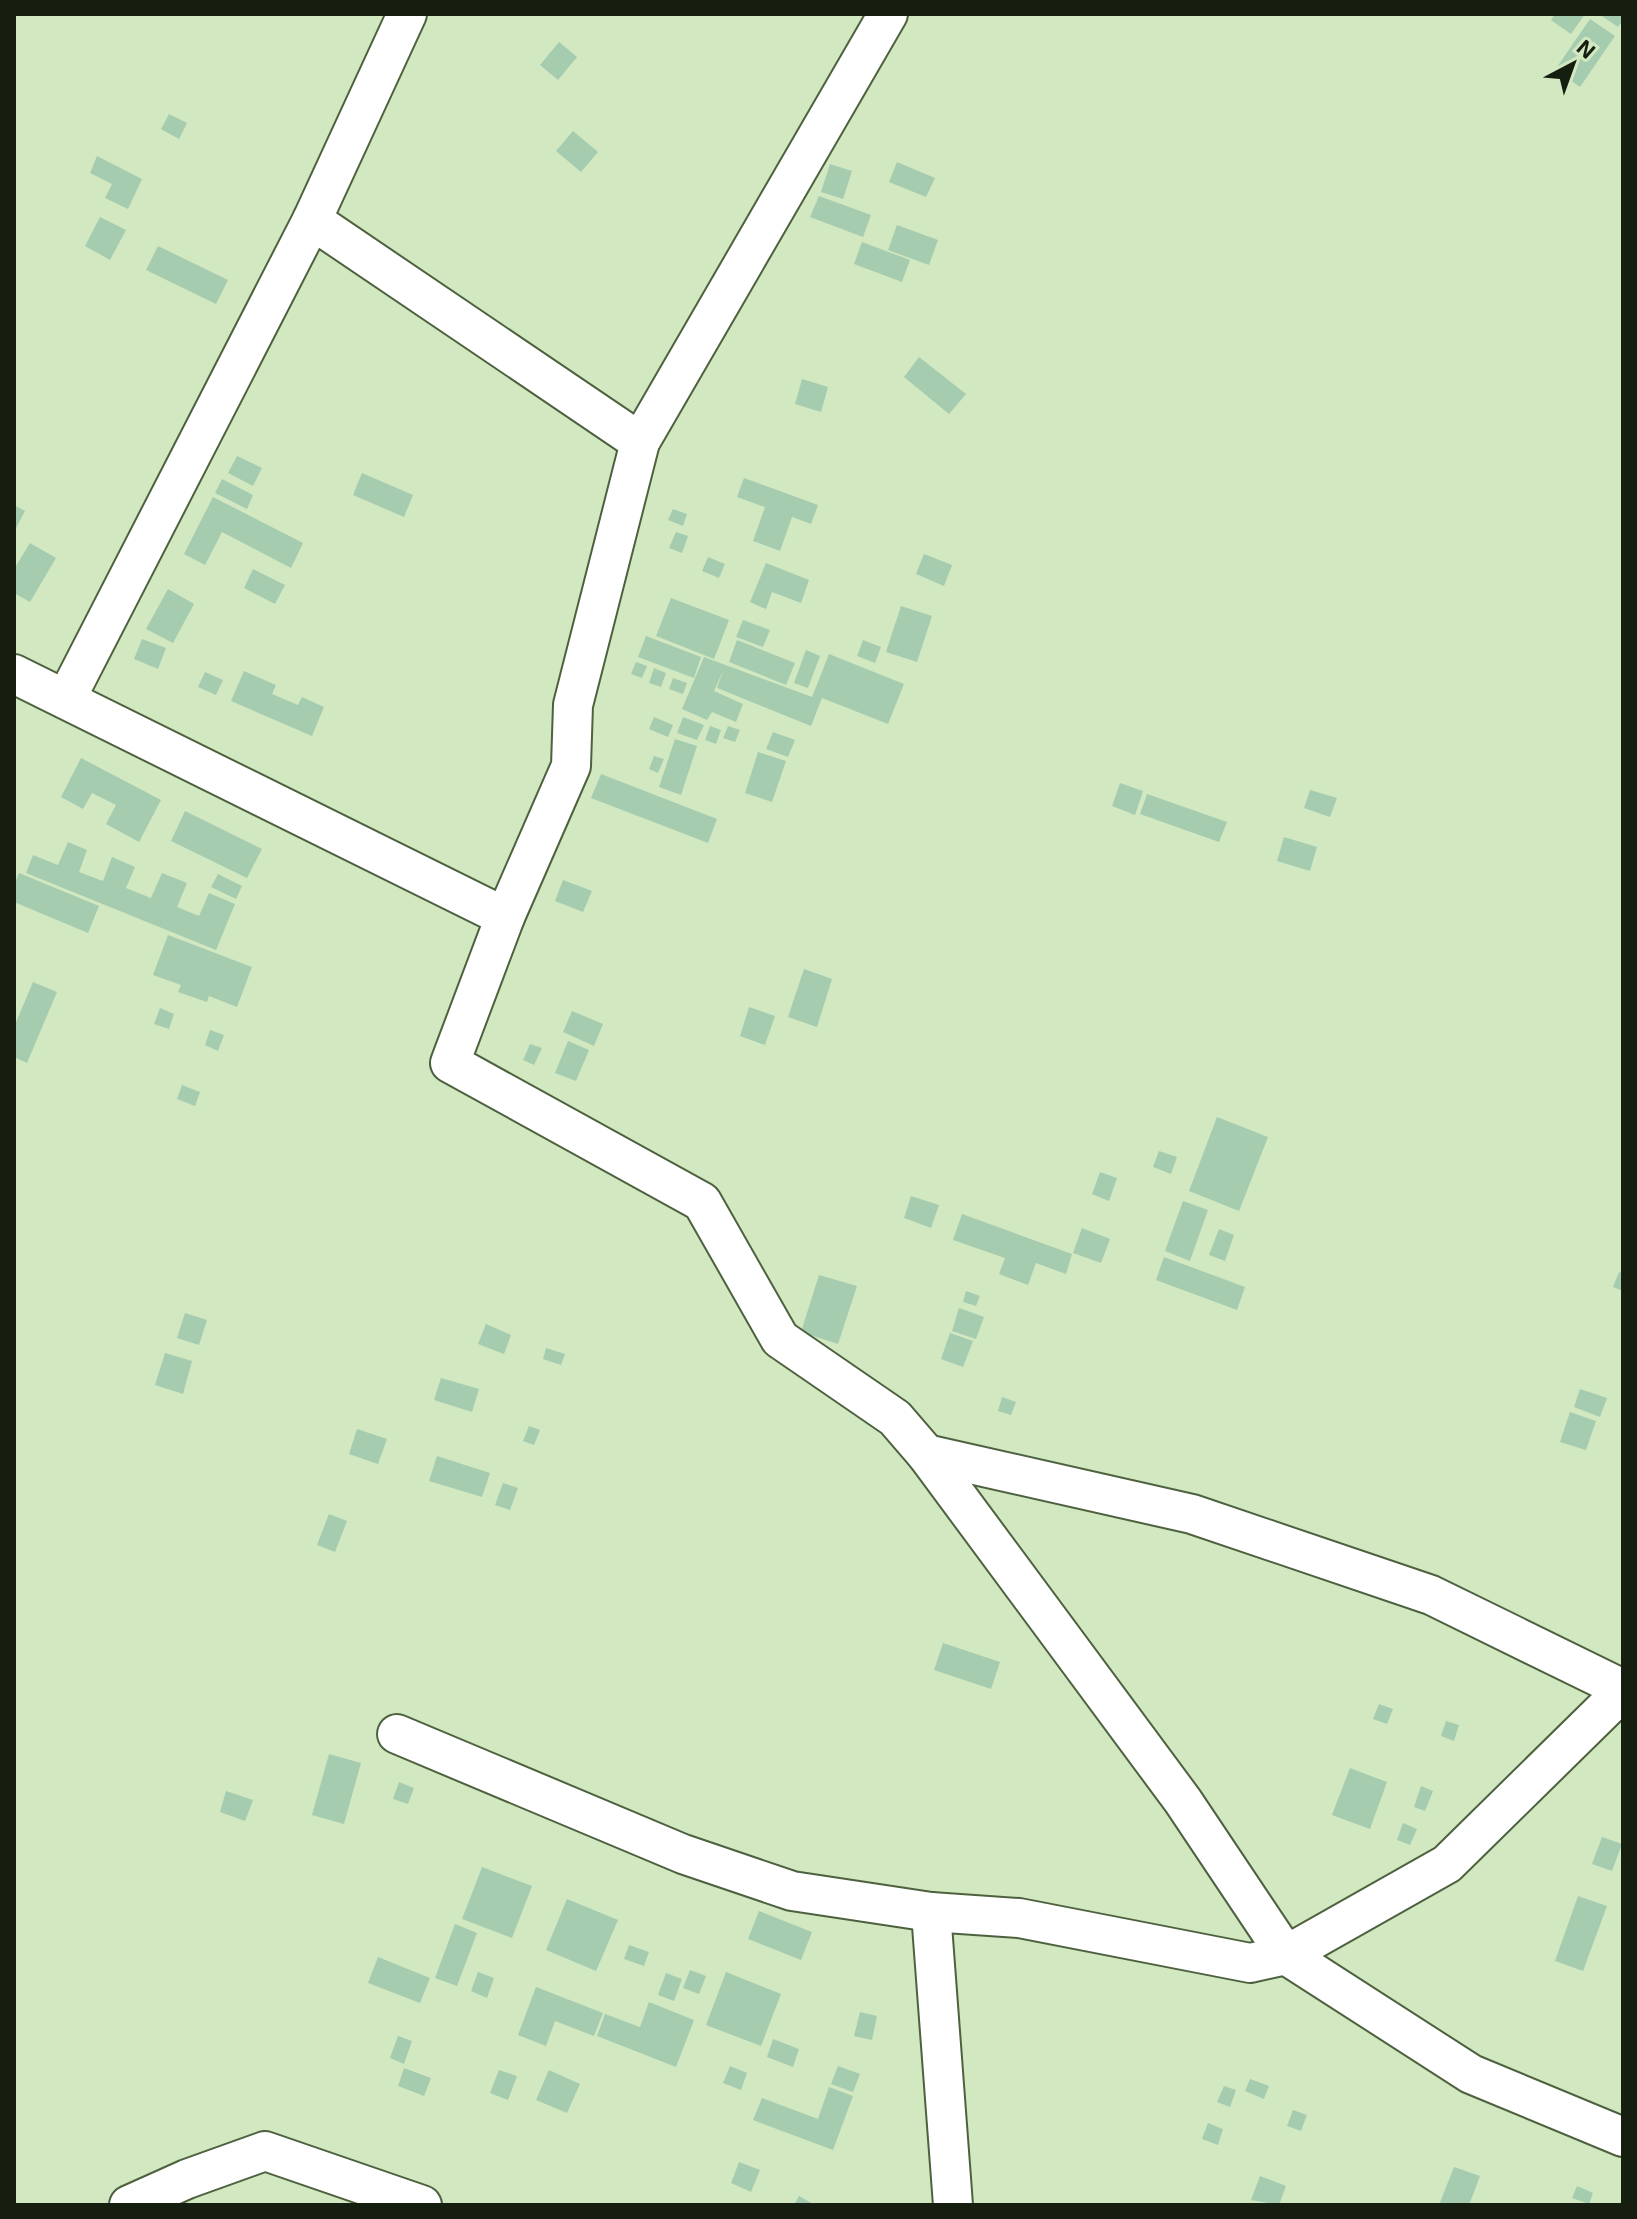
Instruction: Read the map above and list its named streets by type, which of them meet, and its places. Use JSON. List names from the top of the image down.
{
  "north": "top right"
}
